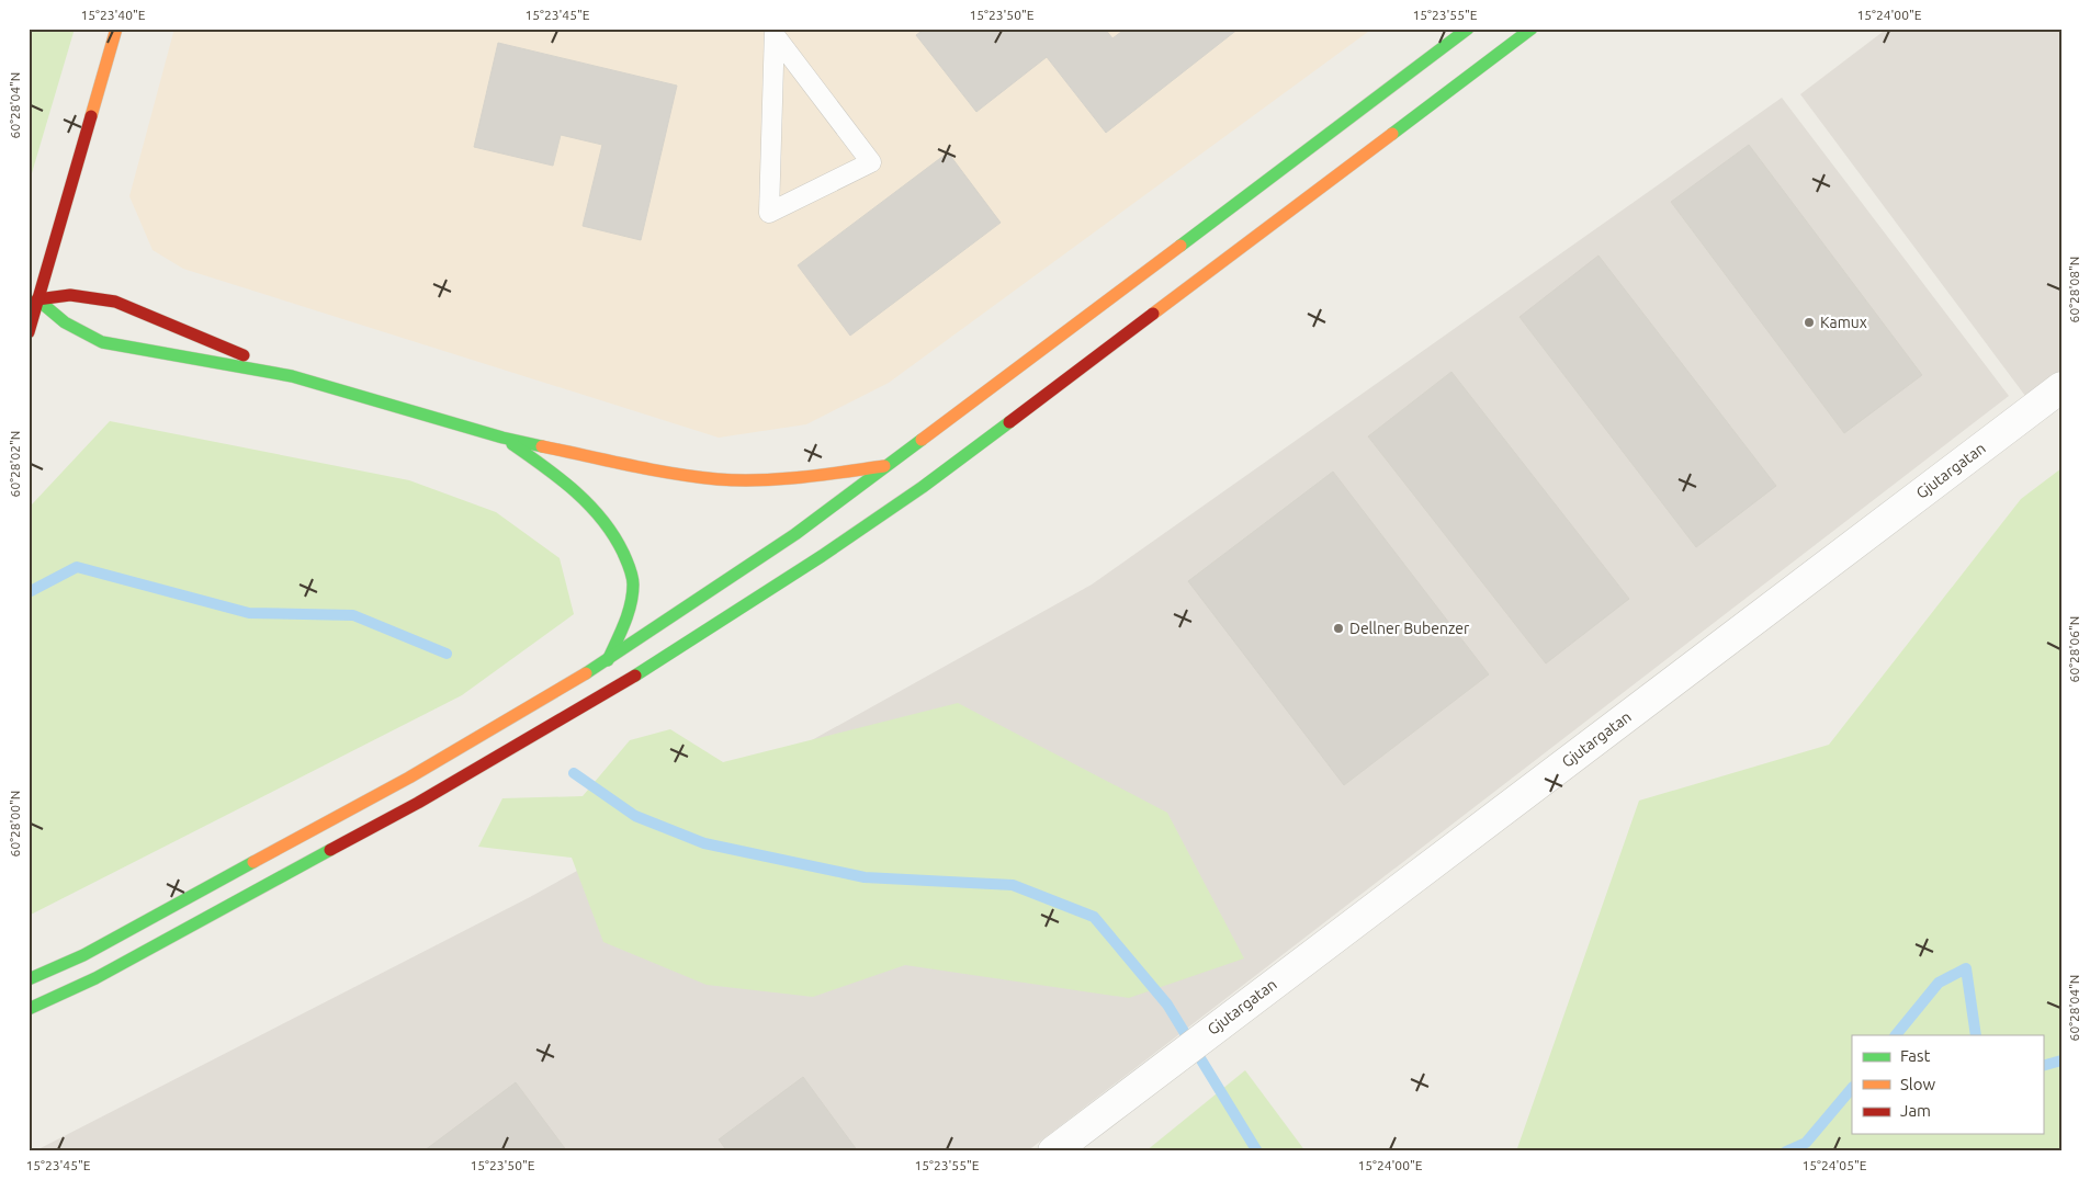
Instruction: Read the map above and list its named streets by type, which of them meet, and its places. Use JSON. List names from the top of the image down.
{
  "streets": {
    "street": ["Gjutargatan"]
  },
  "places": ["Kamux", "Dellner Bubenzer"],
  "legend": ["Fast", "Slow", "Jam"],
  "coordinates": [
    "15°23'40\"E",
    "15°23'45\"E",
    "15°23'50\"E",
    "15°23'55\"E",
    "15°24'00\"E",
    "60°28'04\"N",
    "60°28'08\"N",
    "60°28'02\"N",
    "60°28'06\"N",
    "60°28'00\"N",
    "15°24'05\"E"
  ]
}
